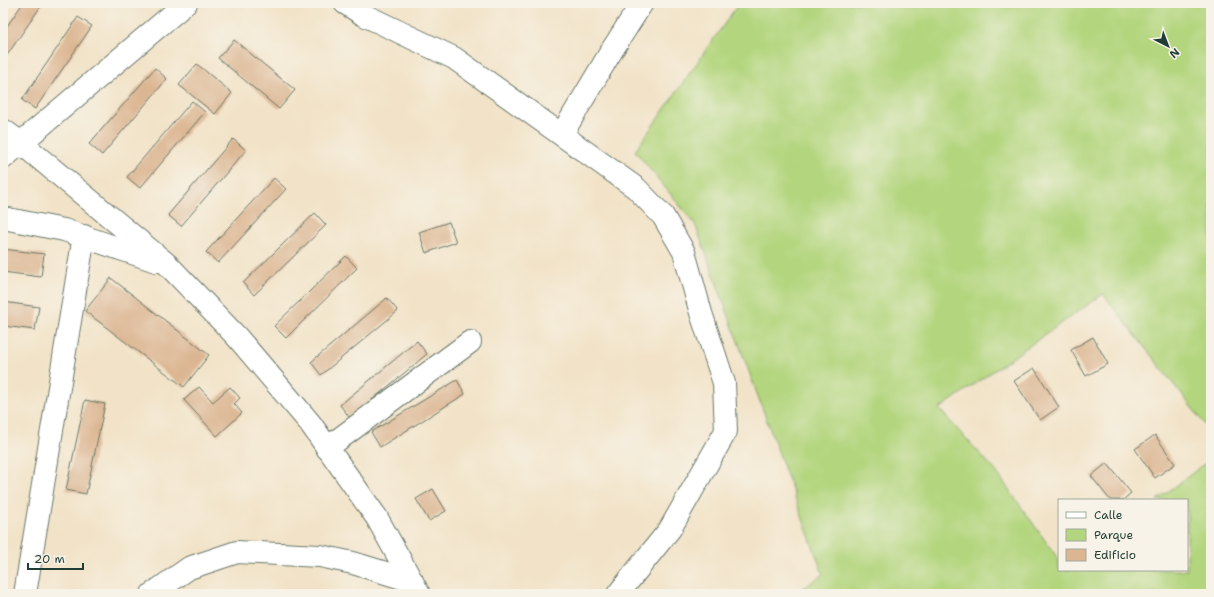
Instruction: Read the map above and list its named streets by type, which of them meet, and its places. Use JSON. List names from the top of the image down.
{
  "legend": ["Calle", "Parque", "Edificio"],
  "scale_bar": "20 m",
  "north": "bottom right"
}
